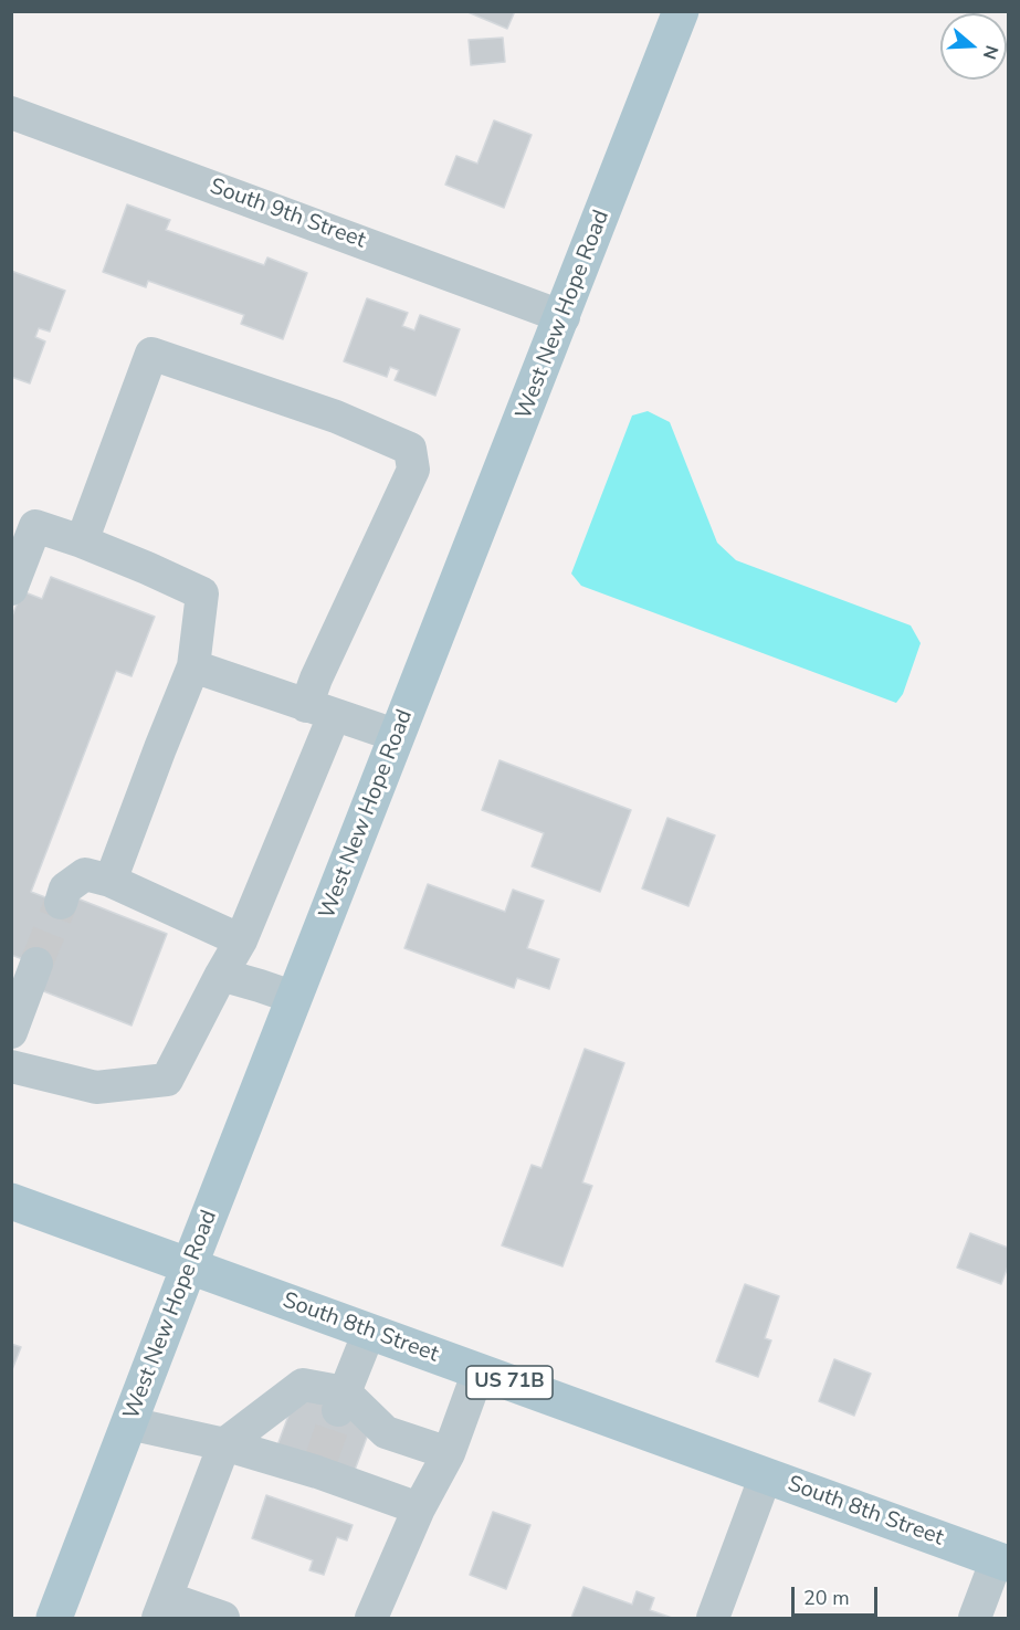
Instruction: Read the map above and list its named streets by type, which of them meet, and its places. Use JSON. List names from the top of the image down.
{
  "streets": {
    "main road": ["West New Hope Road", "South 8th Street", "US 71B"],
    "street": ["South 9th Street"]
  },
  "crossings": [
    ["South 9th Street", "West New Hope Road"],
    ["West New Hope Road", "South 8th Street"]
  ],
  "scale_bar": "20 m",
  "north": "right"
}
